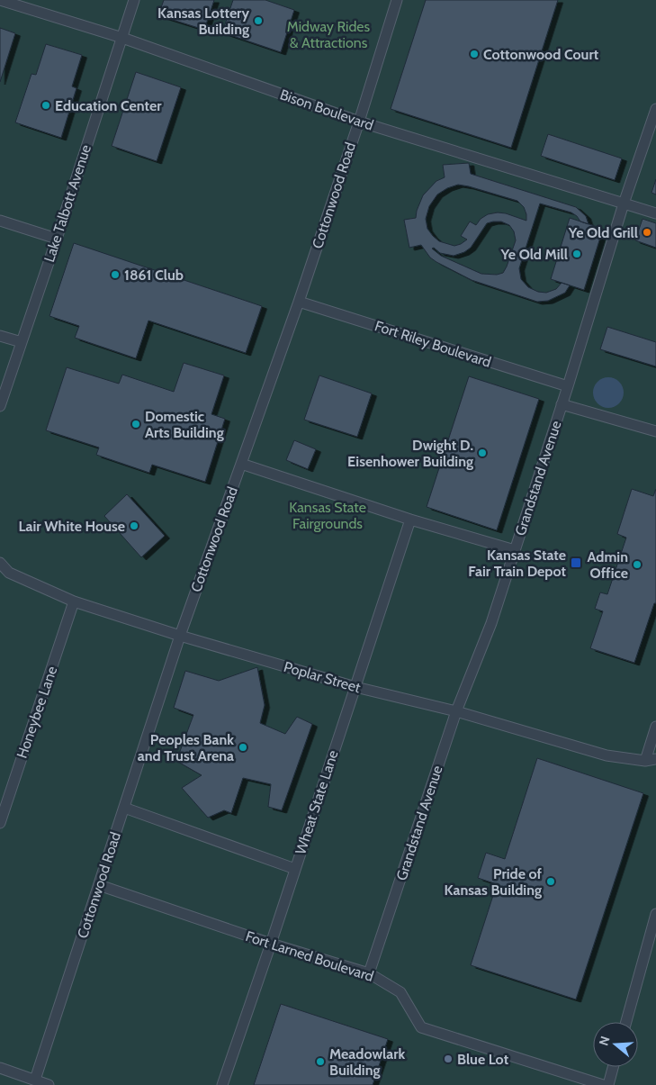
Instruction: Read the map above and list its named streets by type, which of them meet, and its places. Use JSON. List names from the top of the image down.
{
  "streets": {
    "lane": [
      "Bison Boulevard",
      "Cottonwood Road",
      "Lake Talbott Avenue",
      "Fort Riley Boulevard",
      "Grandstand Avenue",
      "Poplar Street",
      "Honeybee Lane",
      "Wheat State Lane",
      "Fort Larned Boulevard"
    ]
  },
  "crossings": [
    ["Bison Boulevard", "Cottonwood Road"],
    ["Bison Boulevard", "Lake Talbott Avenue"],
    ["Bison Boulevard", "Grandstand Avenue"],
    ["Cottonwood Road", "Fort Riley Boulevard"],
    ["Cottonwood Road", "Poplar Street"],
    ["Cottonwood Road", "Fort Larned Boulevard"],
    ["Fort Riley Boulevard", "Grandstand Avenue"],
    ["Grandstand Avenue", "Poplar Street"],
    ["Grandstand Avenue", "Fort Larned Boulevard"],
    ["Poplar Street", "Honeybee Lane"],
    ["Poplar Street", "Wheat State Lane"],
    ["Wheat State Lane", "Fort Larned Boulevard"]
  ],
  "parks": ["Midway Rides & Attractions", "Kansas State Fairgrounds"],
  "places": {
    "other": [
      "Kansas Lottery Building",
      "Cottonwood Court",
      "Education Center",
      "Ye Old Grill",
      "Ye Old Mill",
      "1861 Club",
      "Domestic Arts Building",
      "Dwight D. Eisenhower Building",
      "Lair White House",
      "Admin Office",
      "Peoples Bank and Trust Arena",
      "Pride of Kansas Building",
      "Blue Lot",
      "Meadowlark Building"
    ],
    "transit": ["Kansas State Fair Train Depot"]
  },
  "north": "left"
}
